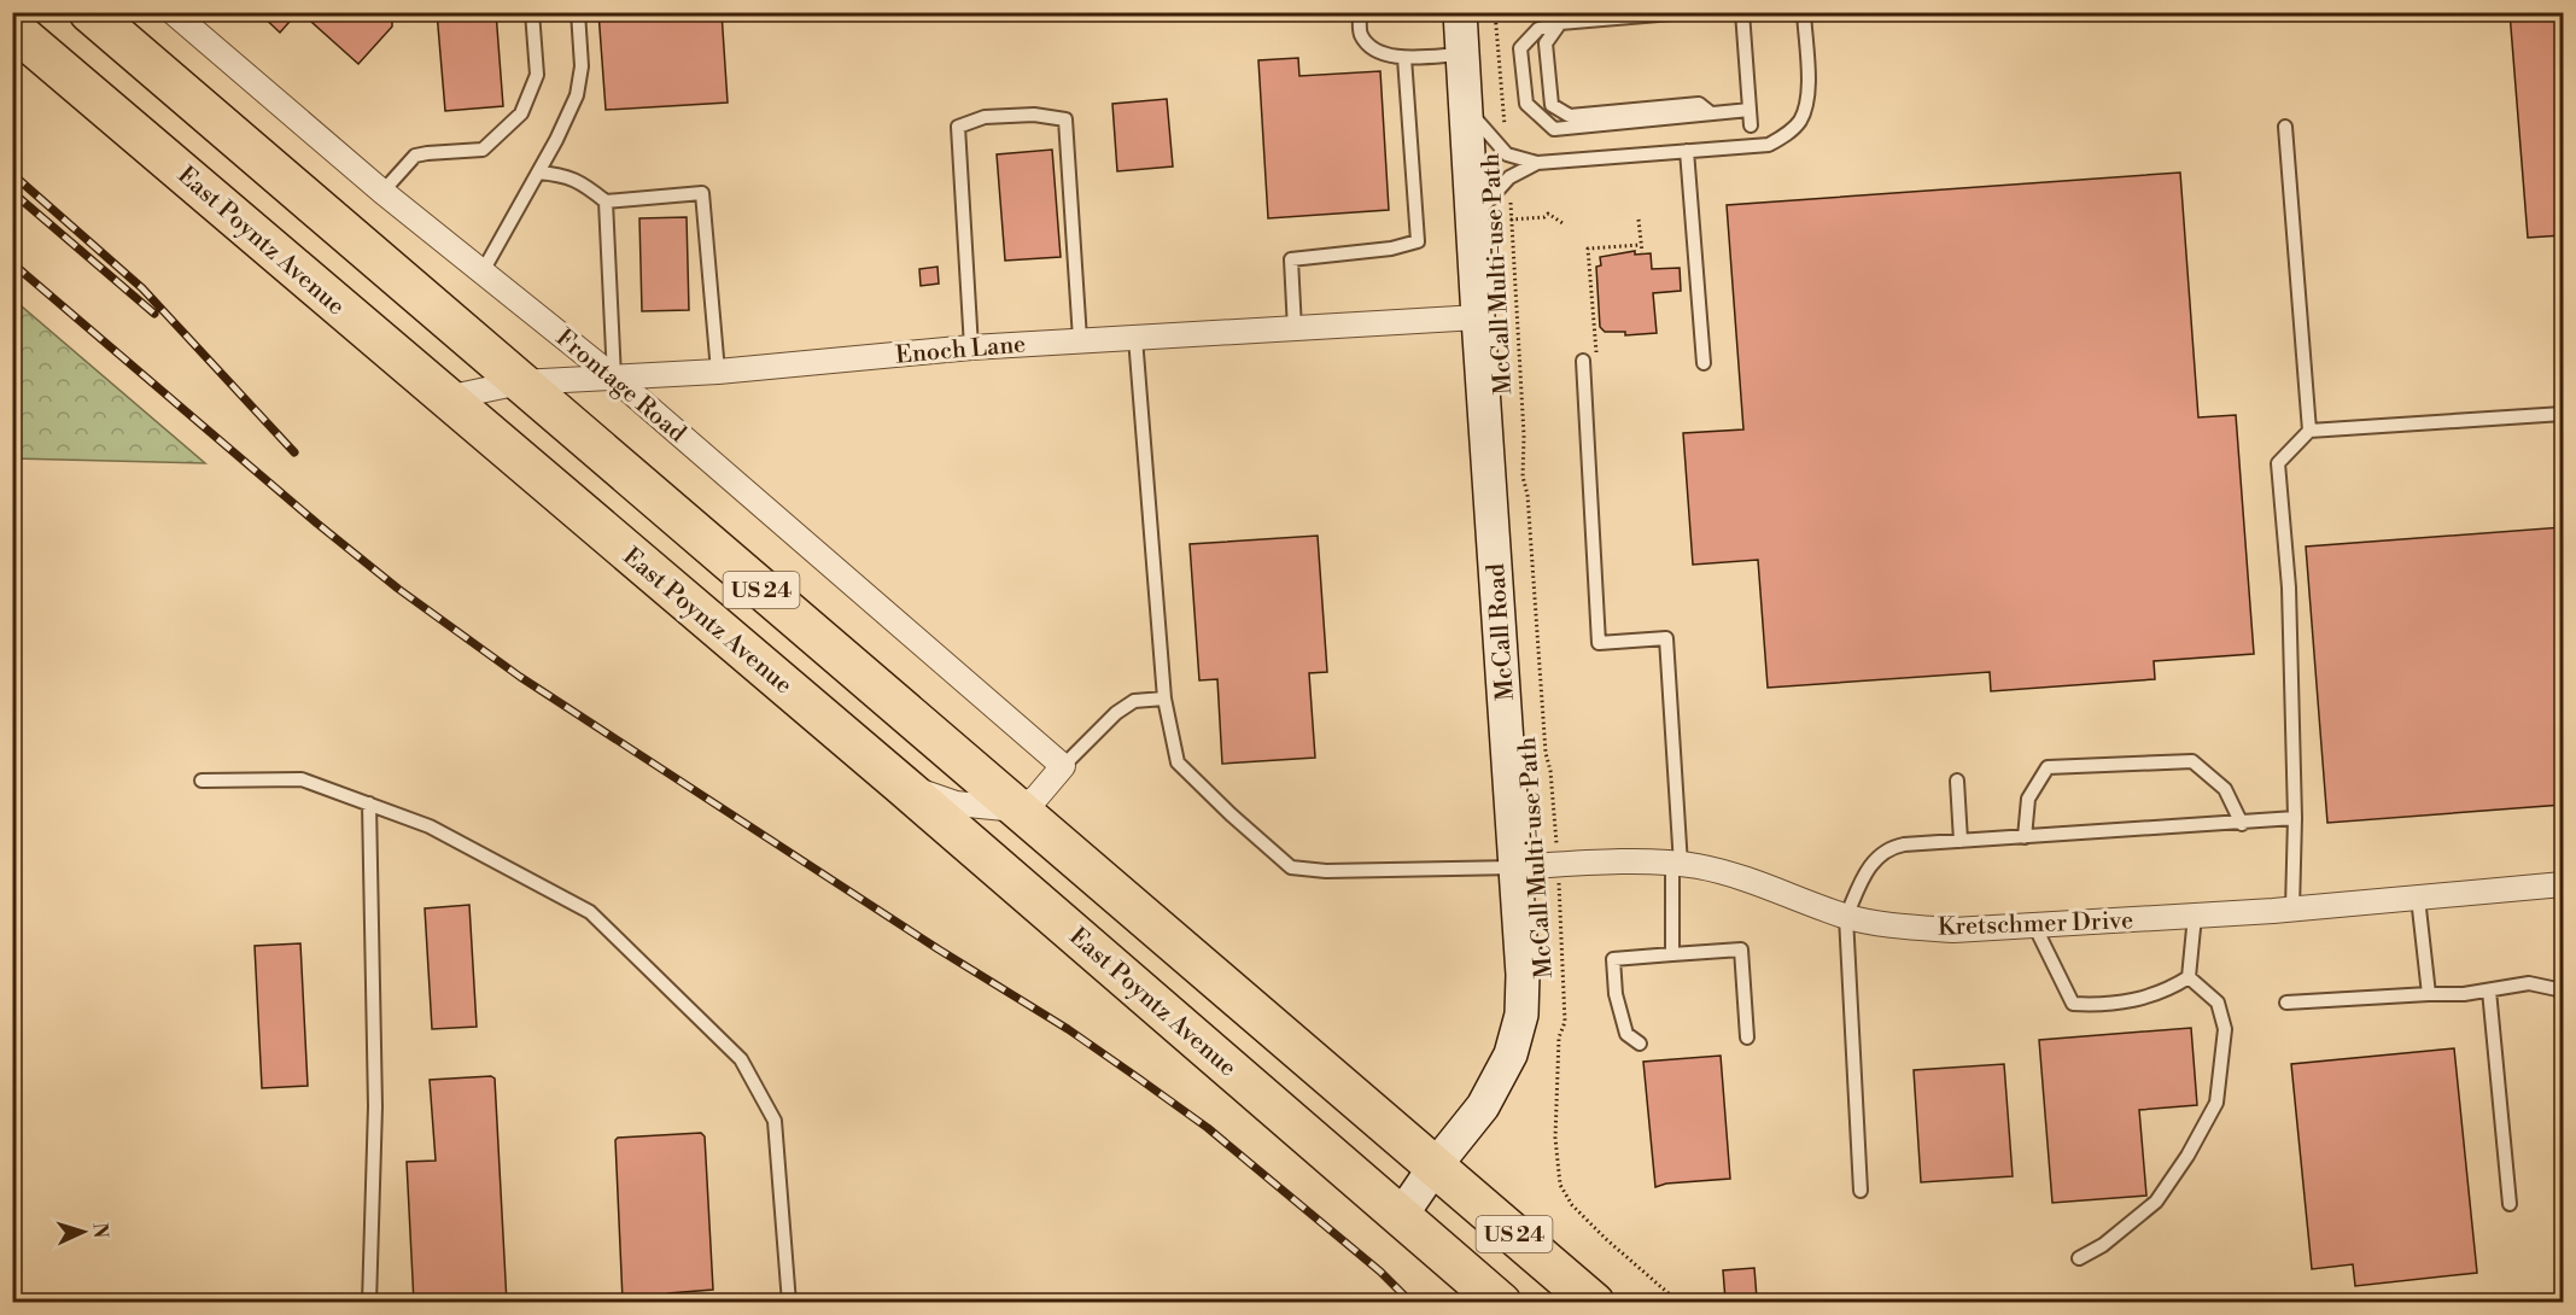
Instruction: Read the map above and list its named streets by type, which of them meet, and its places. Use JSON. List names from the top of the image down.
{
  "streets": {
    "highway": ["East Poyntz Avenue", "US 24"],
    "main road": ["McCall Road"],
    "street": ["Enoch Lane", "Frontage Road", "Kretschmer Drive"],
    "path": ["McCall Multi-use Path"]
  },
  "crossings": [
    ["East Poyntz Avenue", "Enoch Lane"],
    ["East Poyntz Avenue", "US 24"],
    ["East Poyntz Avenue", "McCall Road"],
    ["McCall Multi-use Path", "Kretschmer Drive"],
    ["Enoch Lane", "Frontage Road"],
    ["Enoch Lane", "US 24"],
    ["Enoch Lane", "McCall Road"],
    ["US 24", "McCall Road"],
    ["McCall Road", "Kretschmer Drive"]
  ],
  "north": "right"
}
